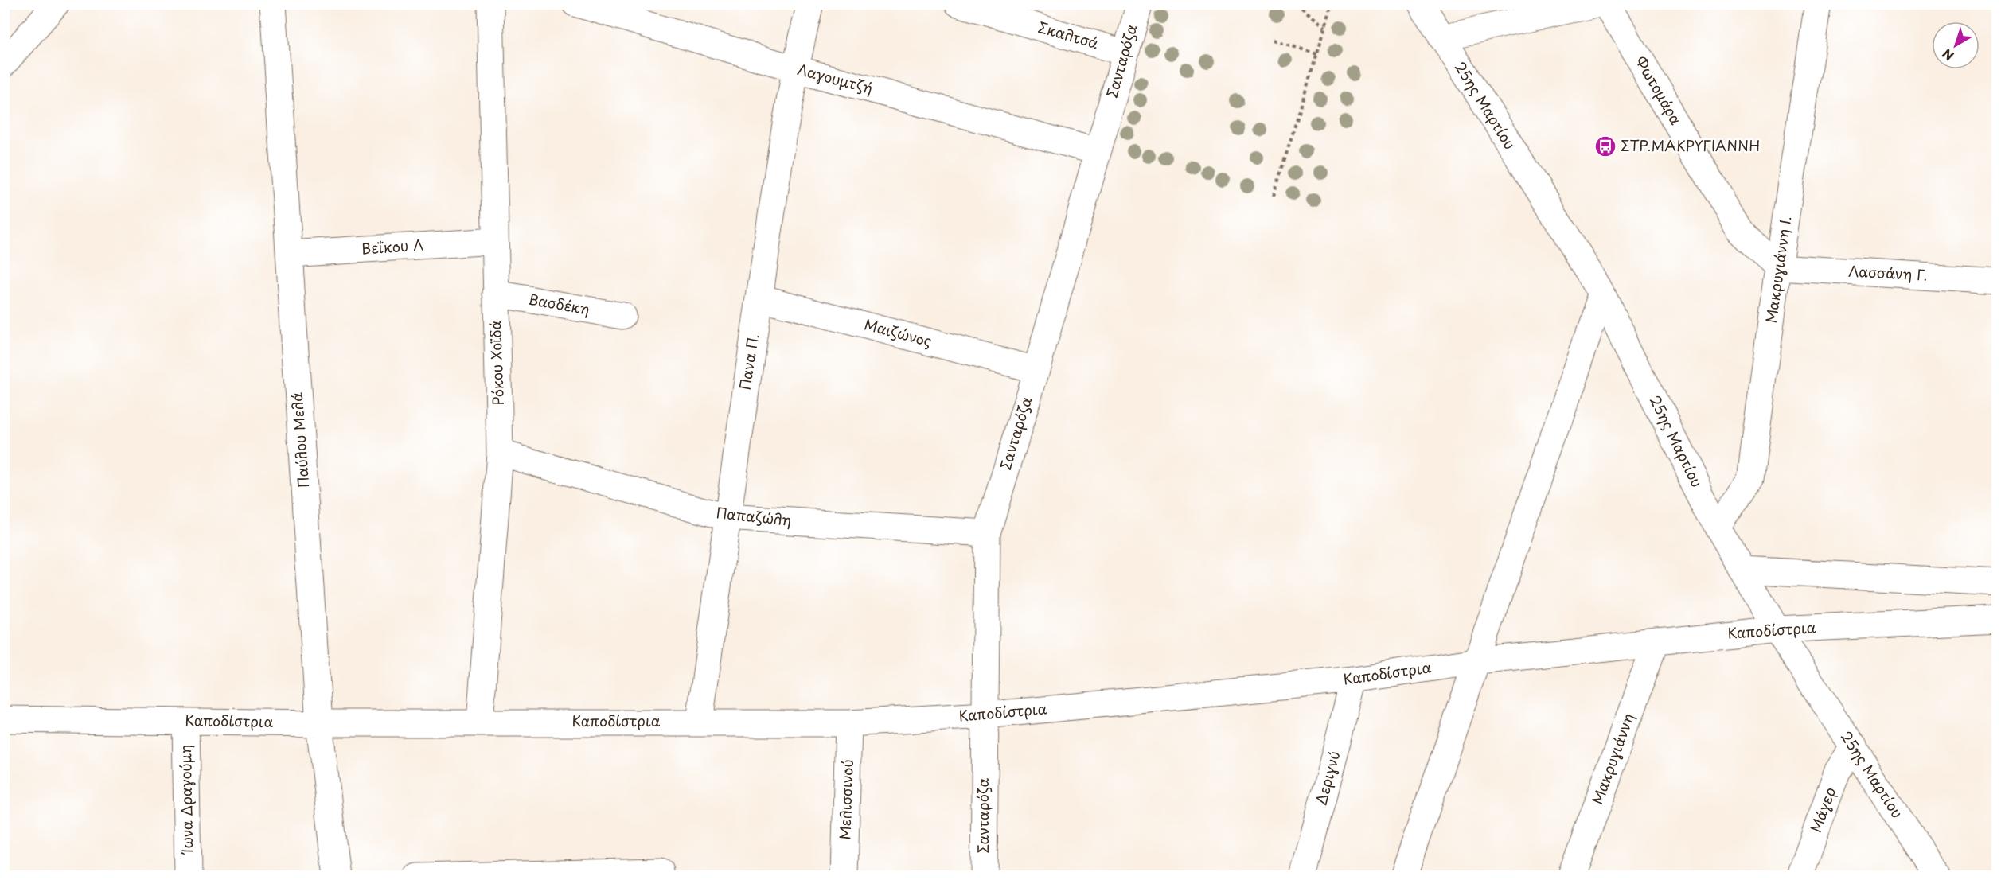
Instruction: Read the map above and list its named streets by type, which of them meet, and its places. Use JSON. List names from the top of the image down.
{
  "streets": {
    "street": [
      "Σκαλτσά",
      "Σανταρόζα",
      "Λαγουμτζή",
      "Φωτομάρα",
      "25ης Μαρτίου",
      "Βεΐκου Λ",
      "Μακρυγιάννη Ι.",
      "Λασσάνη Γ.",
      "Βασδέκη",
      "Μαιζώνος",
      "Πανα Π.",
      "Ρόκου Χοϊδά",
      "Παύλου Μελά",
      "Παπαζώλη",
      "Καποδίστρια",
      "Μακρυγιάννη",
      "Δεριγνύ",
      "Ίωνα Δραγούμη",
      "Μελισσινού",
      "Μάγερ"
    ]
  },
  "crossings": [
    ["Σκαλτσά", "Σανταρόζα"],
    ["Σανταρόζα", "Λαγουμτζή"],
    ["Σανταρόζα", "Μαιζώνος"],
    ["Σανταρόζα", "Παπαζώλη"],
    ["Σανταρόζα", "Καποδίστρια"],
    ["Λαγουμτζή", "Πανα Π."],
    ["Φωτομάρα", "Μακρυγιάννη Ι."],
    ["Φωτομάρα", "Λασσάνη Γ."],
    ["25ης Μαρτίου", "Μακρυγιάννη Ι."],
    ["25ης Μαρτίου", "Καποδίστρια"],
    ["25ης Μαρτίου", "Μάγερ"],
    ["Βεΐκου Λ", "Ρόκου Χοϊδά"],
    ["Βεΐκου Λ", "Παύλου Μελά"],
    ["Μακρυγιάννη Ι.", "Λασσάνη Γ."],
    ["Βασδέκη", "Ρόκου Χοϊδά"],
    ["Μαιζώνος", "Πανα Π."],
    ["Πανα Π.", "Παπαζώλη"],
    ["Πανα Π.", "Καποδίστρια"],
    ["Ρόκου Χοϊδά", "Παπαζώλη"],
    ["Ρόκου Χοϊδά", "Καποδίστρια"],
    ["Παύλου Μελά", "Καποδίστρια"],
    ["Καποδίστρια", "Μακρυγιάννη"],
    ["Καποδίστρια", "Δεριγνύ"],
    ["Καποδίστρια", "Ίωνα Δραγούμη"],
    ["Καποδίστρια", "Μελισσινού"]
  ],
  "places": {
    "bus stop": ["ΣΤΡ.ΜΑΚΡΥΓΙΑΝΝΗ"]
  },
  "north": "bottom left"
}
